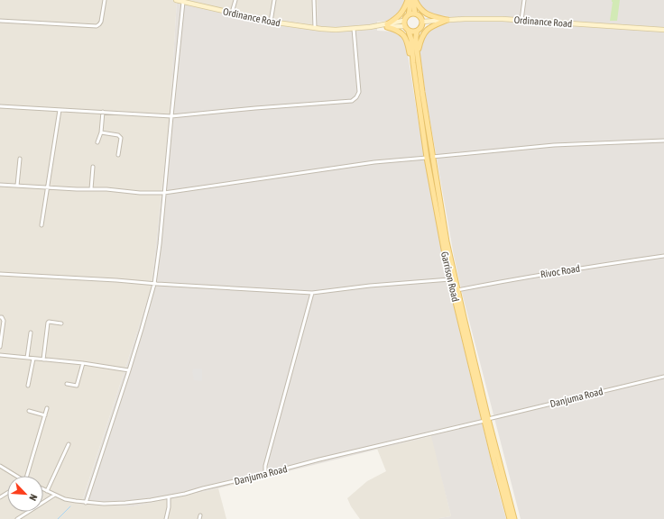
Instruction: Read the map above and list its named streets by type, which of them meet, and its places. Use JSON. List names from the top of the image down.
{
  "streets": {
    "main road": ["Garrison Road"],
    "street": ["Ordinance Road", "Rivoc Road", "Danjuma Road"]
  },
  "crossings": [
    ["Ordinance Road", "Garrison Road"],
    ["Rivoc Road", "Garrison Road"],
    ["Garrison Road", "Danjuma Road"]
  ],
  "north": "bottom right"
}
